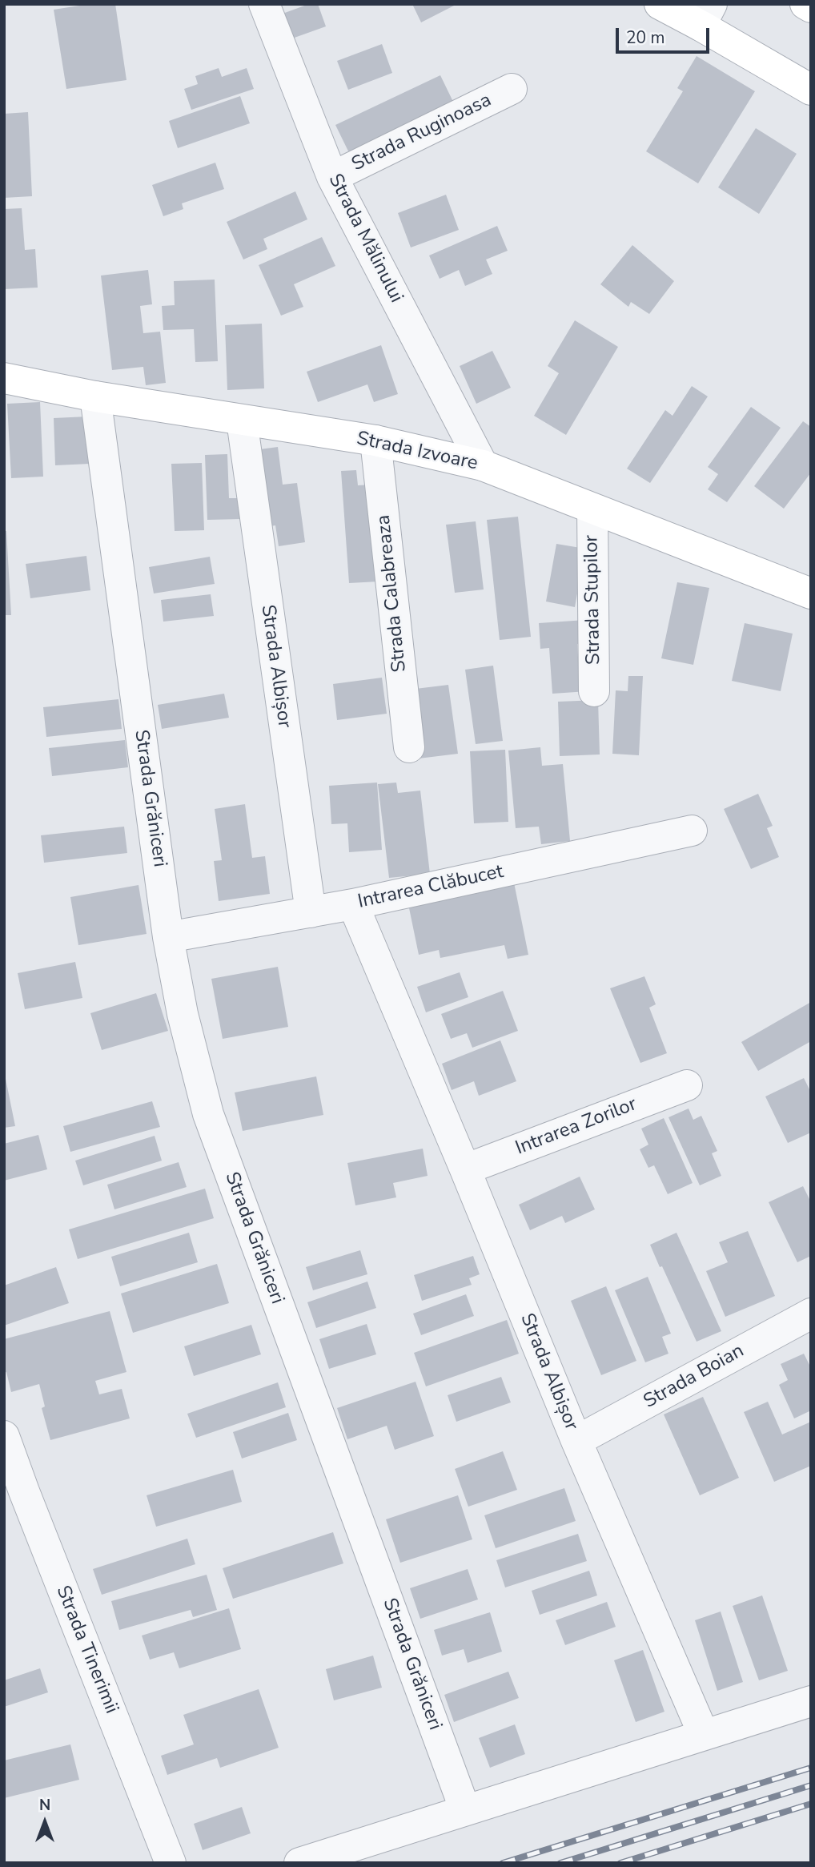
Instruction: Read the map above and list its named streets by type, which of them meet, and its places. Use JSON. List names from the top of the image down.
{
  "streets": {
    "street": [
      "Strada Ruginoasa",
      "Strada Mălinului",
      "Strada Izvoare",
      "Strada Calabreaza",
      "Strada Stupilor",
      "Strada Albișor",
      "Strada Grăniceri",
      "Intrarea Clăbucet",
      "Intrarea Zorilor",
      "Strada Boian",
      "Strada Tinerimii"
    ]
  },
  "crossings": [
    ["Strada Ruginoasa", "Strada Mălinului"],
    ["Strada Mălinului", "Strada Izvoare"],
    ["Strada Izvoare", "Strada Calabreaza"],
    ["Strada Izvoare", "Strada Stupilor"],
    ["Strada Izvoare", "Strada Albișor"],
    ["Strada Izvoare", "Strada Grăniceri"],
    ["Strada Albișor", "Intrarea Clăbucet"],
    ["Strada Albișor", "Intrarea Zorilor"],
    ["Strada Albișor", "Strada Boian"],
    ["Strada Grăniceri", "Intrarea Clăbucet"]
  ],
  "scale_bar": "20 m",
  "north": "top"
}
